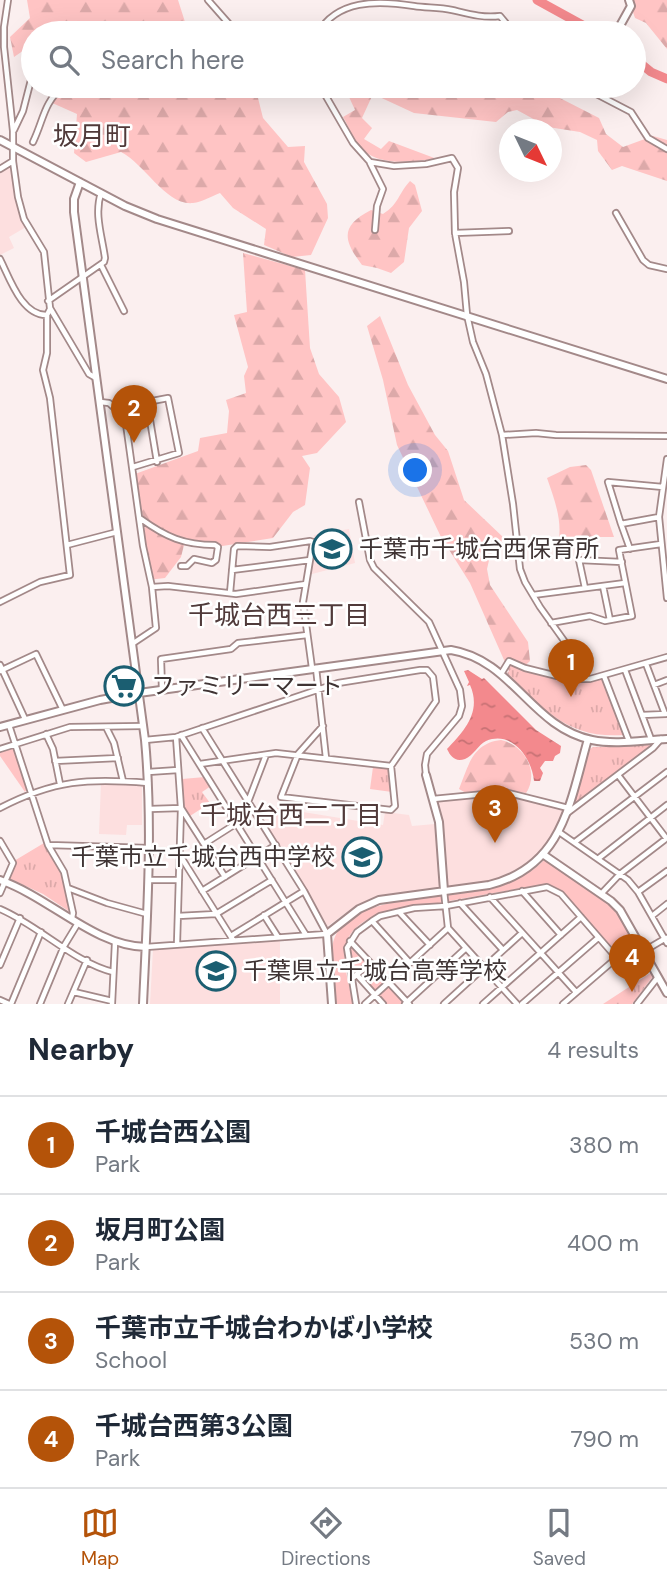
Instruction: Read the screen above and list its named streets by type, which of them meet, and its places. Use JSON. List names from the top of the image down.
{
  "districts": ["坂月町", "千城台西三丁目", "千城台西二丁目"],
  "places": {
    "school or university": ["千葉市千城台西保育所", "千葉市立千城台西中学校", "千葉県立千城台高等学校"],
    "supermarket": ["ファミリーマート"]
  },
  "north": "bottom right",
  "page": {
    "search": "Search here",
    "pins": [
      "2",
      "1",
      "3",
      "4"
    ],
    "heading": ["Nearby", "4 results"],
    "list": [
      {
        "mark": "1",
        "name": "千城台西公園",
        "note": "Park",
        "value": "380 m"
      },
      {
        "mark": "2",
        "name": "坂月町公園",
        "note": "Park",
        "value": "400 m"
      },
      {
        "mark": "3",
        "name": "千葉市立千城台わかば小学校",
        "note": "School",
        "value": "530 m"
      },
      {
        "mark": "4",
        "name": "千城台西第3公園",
        "note": "Park",
        "value": "790 m"
      }
    ],
    "nav": ["Map", "Directions", "Saved"]
  }
}
